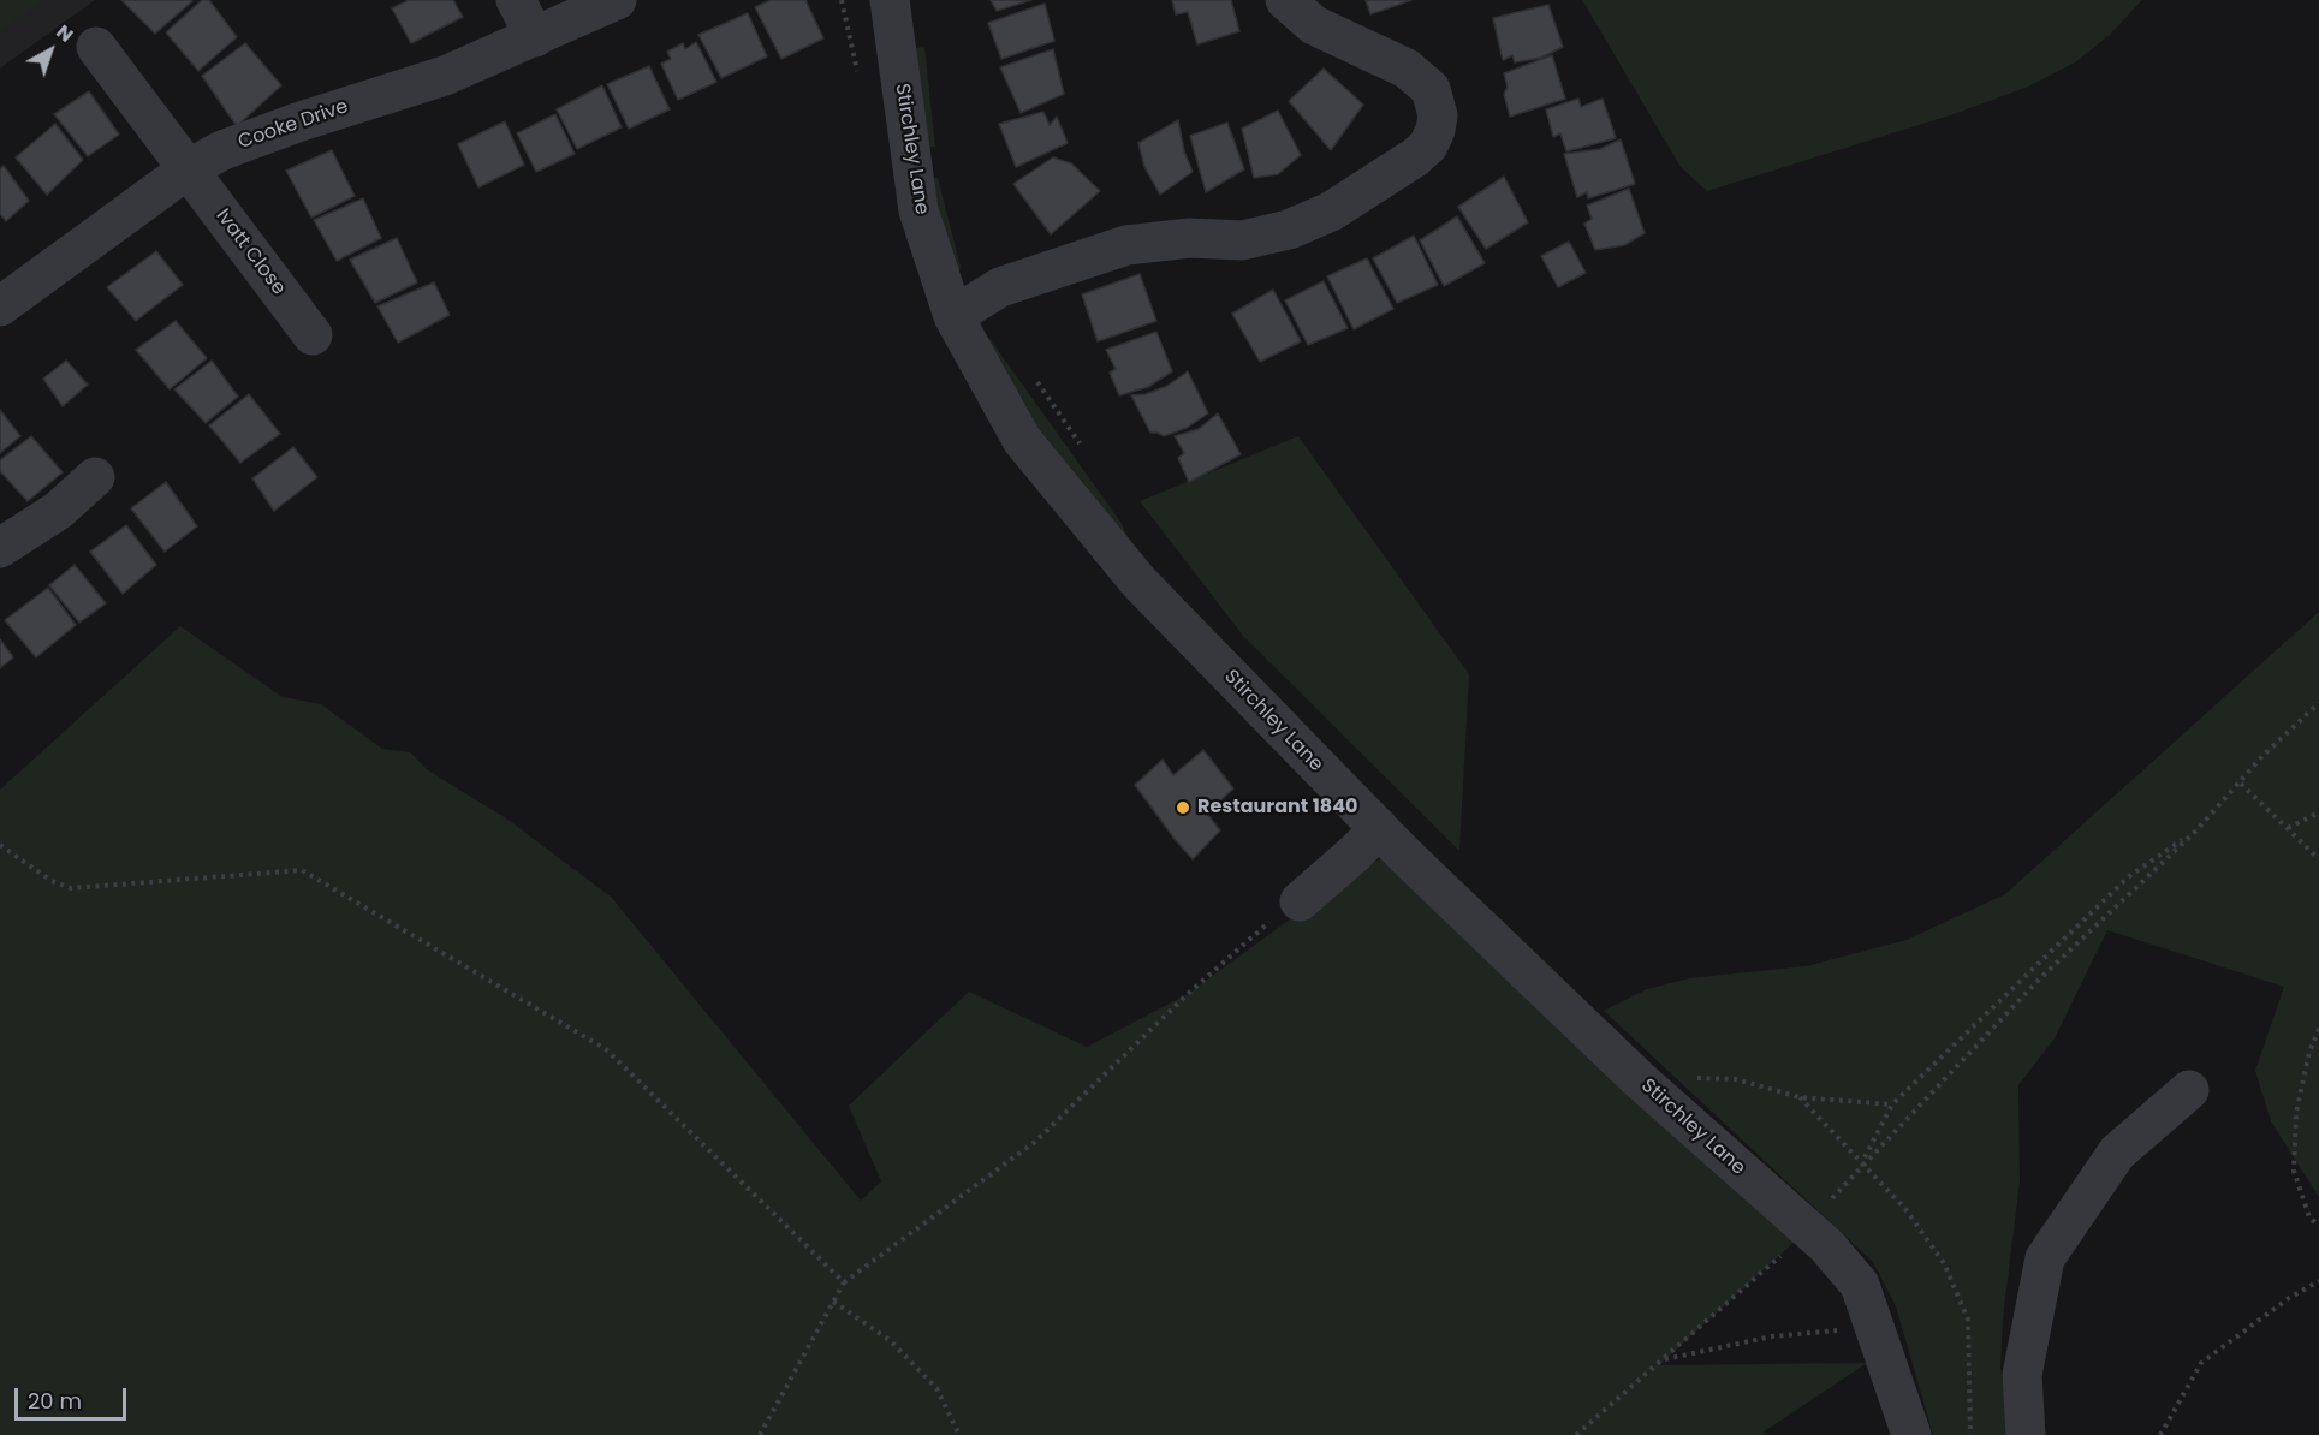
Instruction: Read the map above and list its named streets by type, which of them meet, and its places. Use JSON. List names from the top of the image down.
{
  "streets": {
    "street": ["Cooke Drive", "Stirchley Lane", "Ivatt Close"]
  },
  "crossings": [
    ["Cooke Drive", "Ivatt Close"]
  ],
  "places": ["Restaurant 1840"],
  "scale_bar": "20 m",
  "north": "top right"
}
